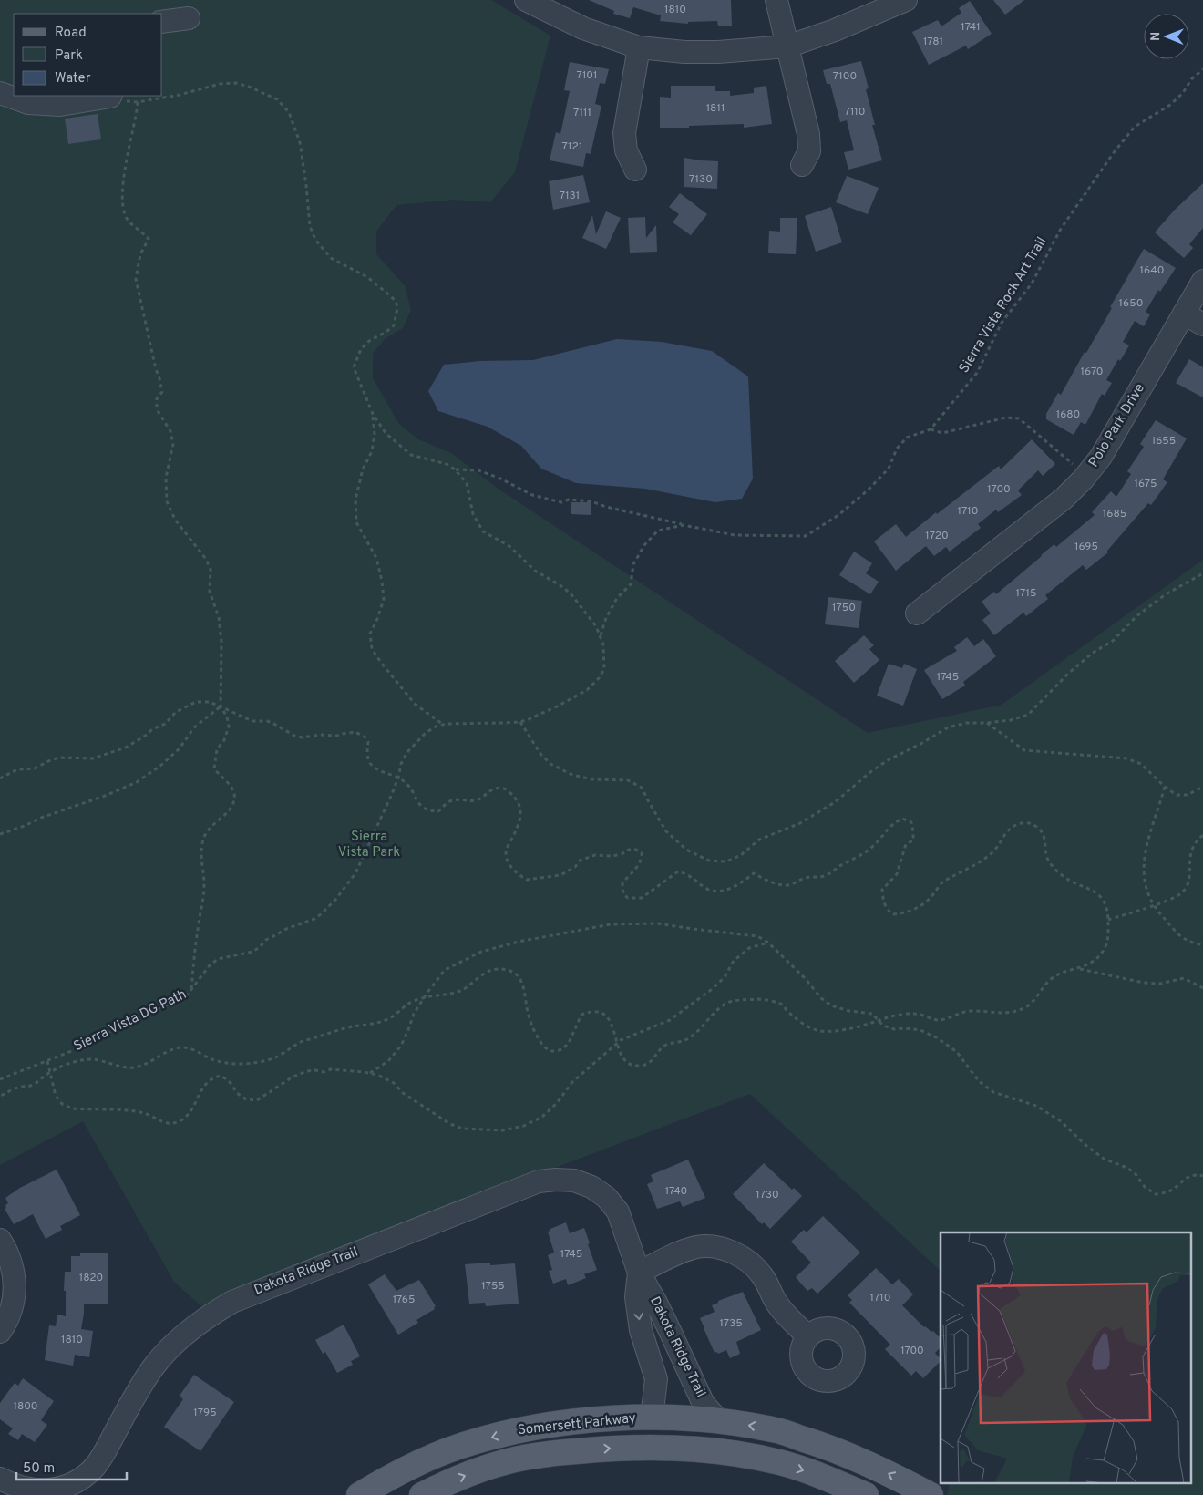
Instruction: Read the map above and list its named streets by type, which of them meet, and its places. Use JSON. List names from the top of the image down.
{
  "streets": {
    "main road": ["Somersett Parkway"],
    "street": ["Polo Park Drive", "Dakota Ridge Trail"],
    "path": ["Sierra Vista Rock Art Trail", "Sierra Vista DG Path"]
  },
  "crossings": [
    ["Dakota Ridge Trail", "Somersett Parkway"]
  ],
  "parks": ["Sierra Vista Park"],
  "house_numbers": [
    "1810",
    "1741",
    "1781",
    "7101",
    "7100",
    "1811",
    "7110",
    "7111",
    "7121",
    "7130",
    "7131",
    "1640",
    "1650",
    "1670",
    "1680",
    "1655",
    "1675",
    "1700",
    "1710",
    "1685",
    "1720",
    "1695",
    "1715",
    "1750",
    "1745",
    "1740",
    "1730",
    "1745",
    "1820",
    "1755",
    "1710",
    "1765",
    "1735",
    "1810",
    "1700",
    "1800",
    "1795"
  ],
  "legend": ["Road", "Park", "Water"],
  "scale_bar": "50 m",
  "north": "left"
}
